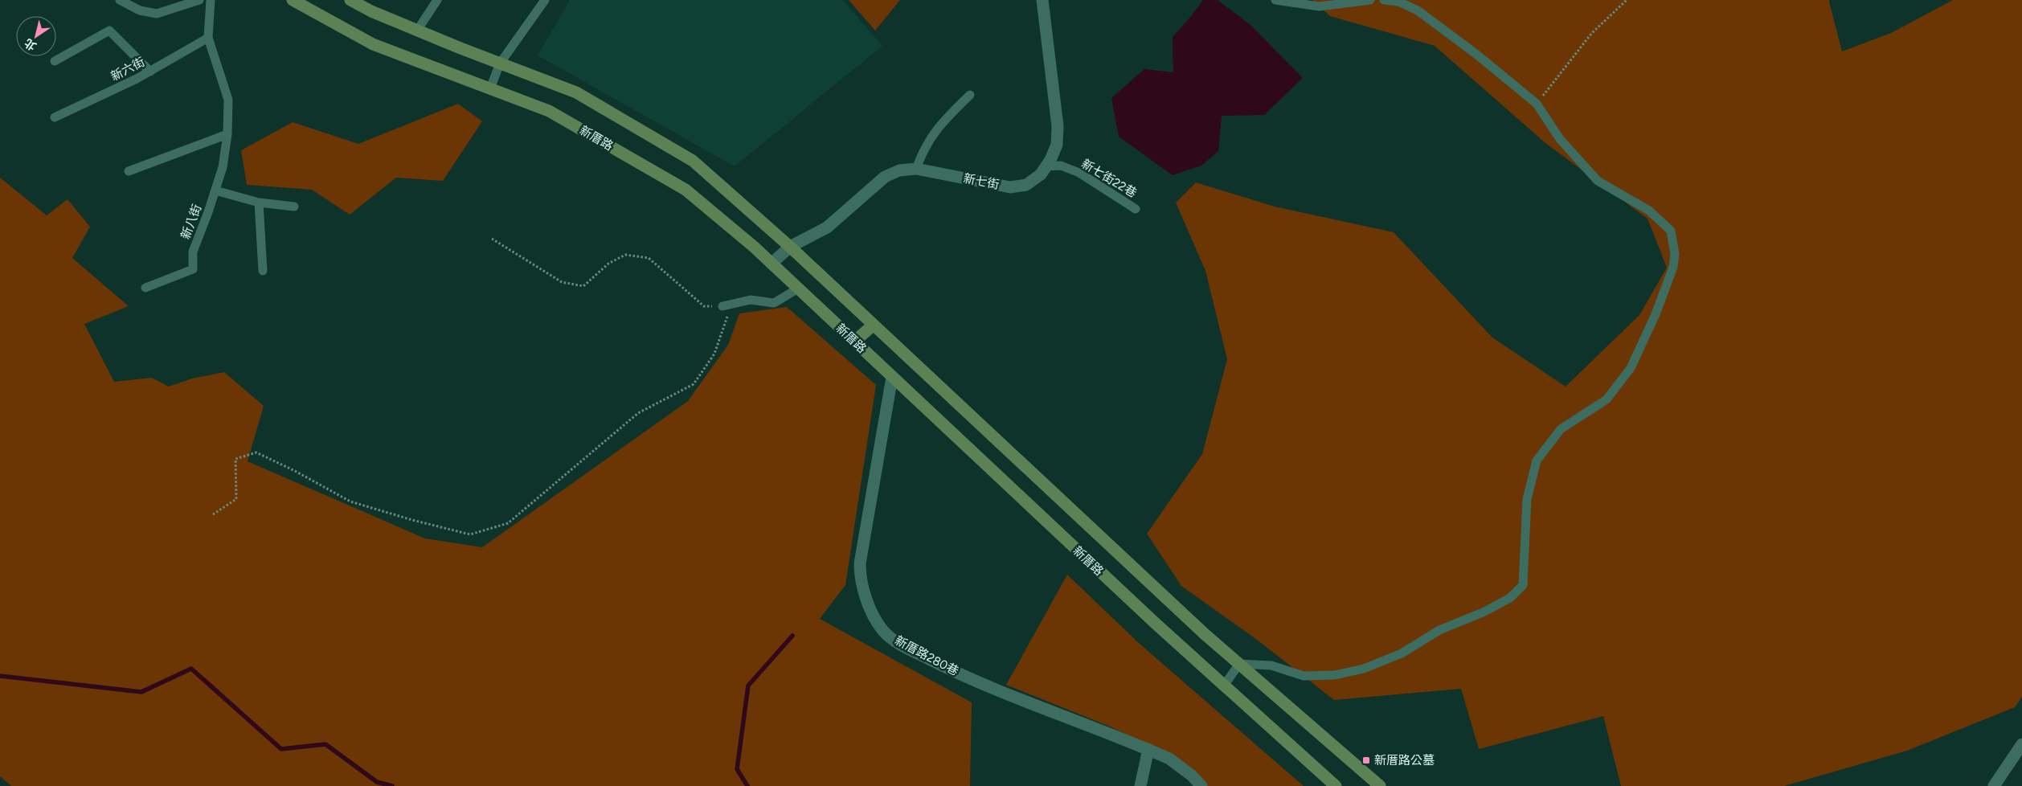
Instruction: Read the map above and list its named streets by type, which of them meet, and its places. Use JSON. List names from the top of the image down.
{
  "streets": {
    "street": ["新厝路", "新七街", "新厝路280巷"],
    "lane": ["新六街", "新七街22巷", "新八街"]
  },
  "crossings": [
    ["新六街", "新八街"],
    ["新厝路", "新七街"],
    ["新厝路", "新厝路280巷"],
    ["新七街22巷", "新七街"]
  ],
  "places": {
    "transit": ["新厝路公墓"]
  },
  "north": "bottom left"
}
